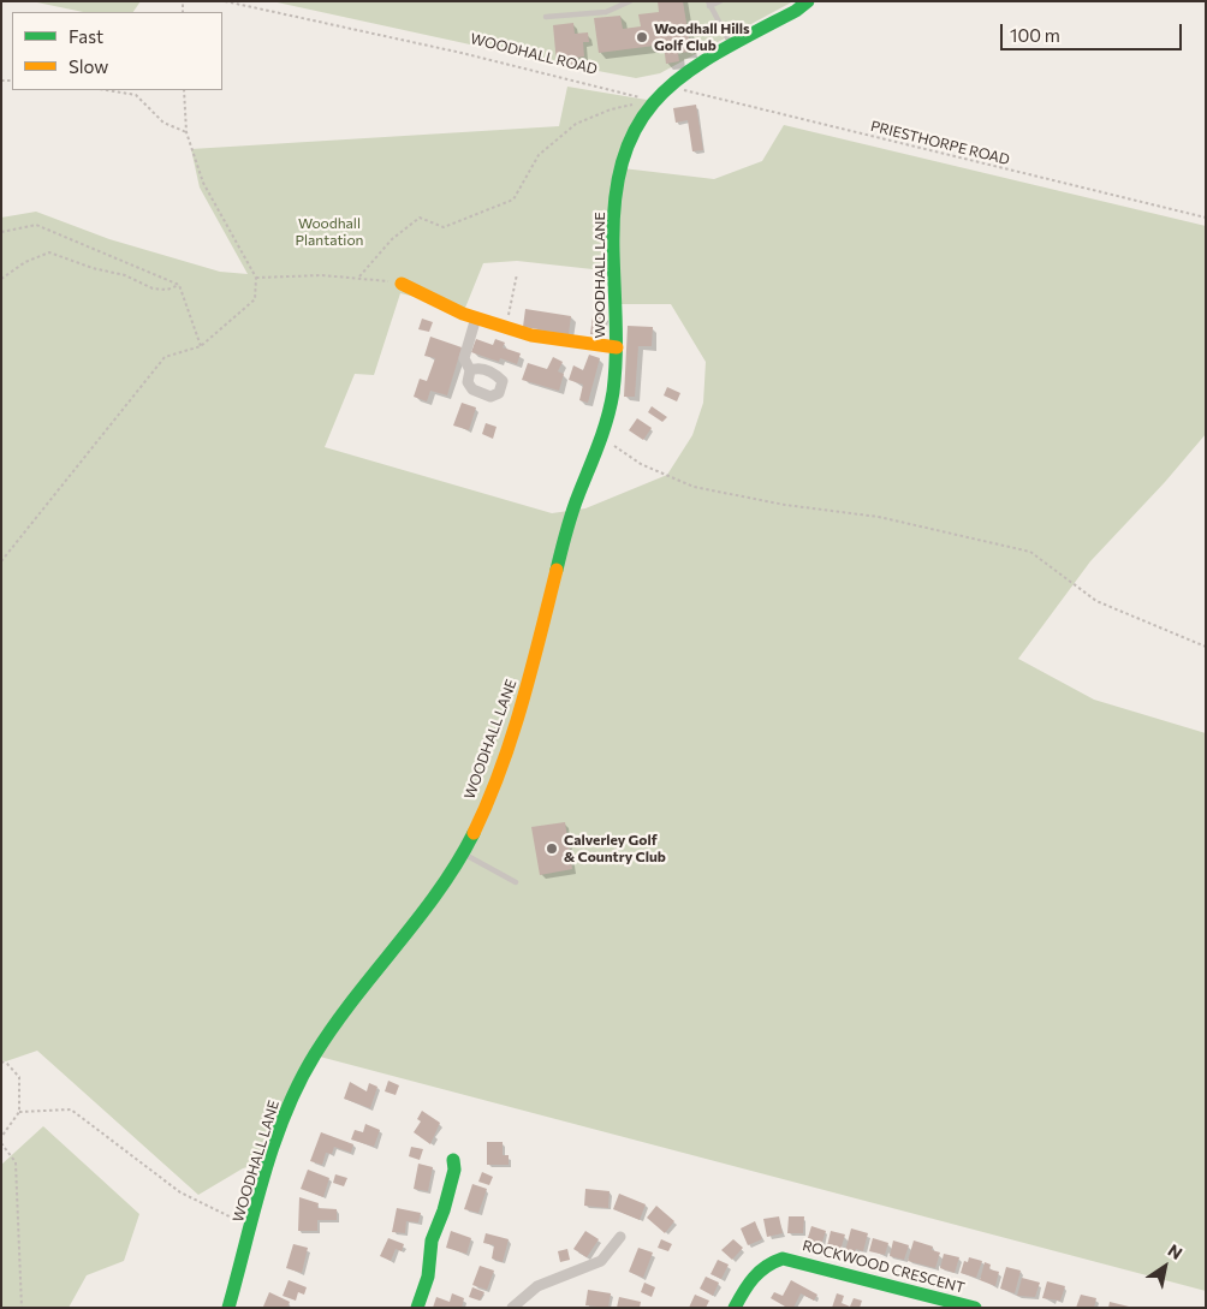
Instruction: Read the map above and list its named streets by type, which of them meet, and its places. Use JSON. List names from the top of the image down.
{
  "streets": {
    "street": ["WOODHALL LANE", "ROCKWOOD CRESCENT"],
    "path": ["WOODHALL ROAD", "PRIESTHORPE ROAD"]
  },
  "crossings": [
    ["WOODHALL ROAD", "WOODHALL LANE"]
  ],
  "parks": ["Woodhall Plantation"],
  "places": ["Woodhall Hills Golf Club", "Calverley Golf & Country Club"],
  "legend": ["Fast", "Slow"],
  "scale_bar": "100 m",
  "north": "top right"
}
